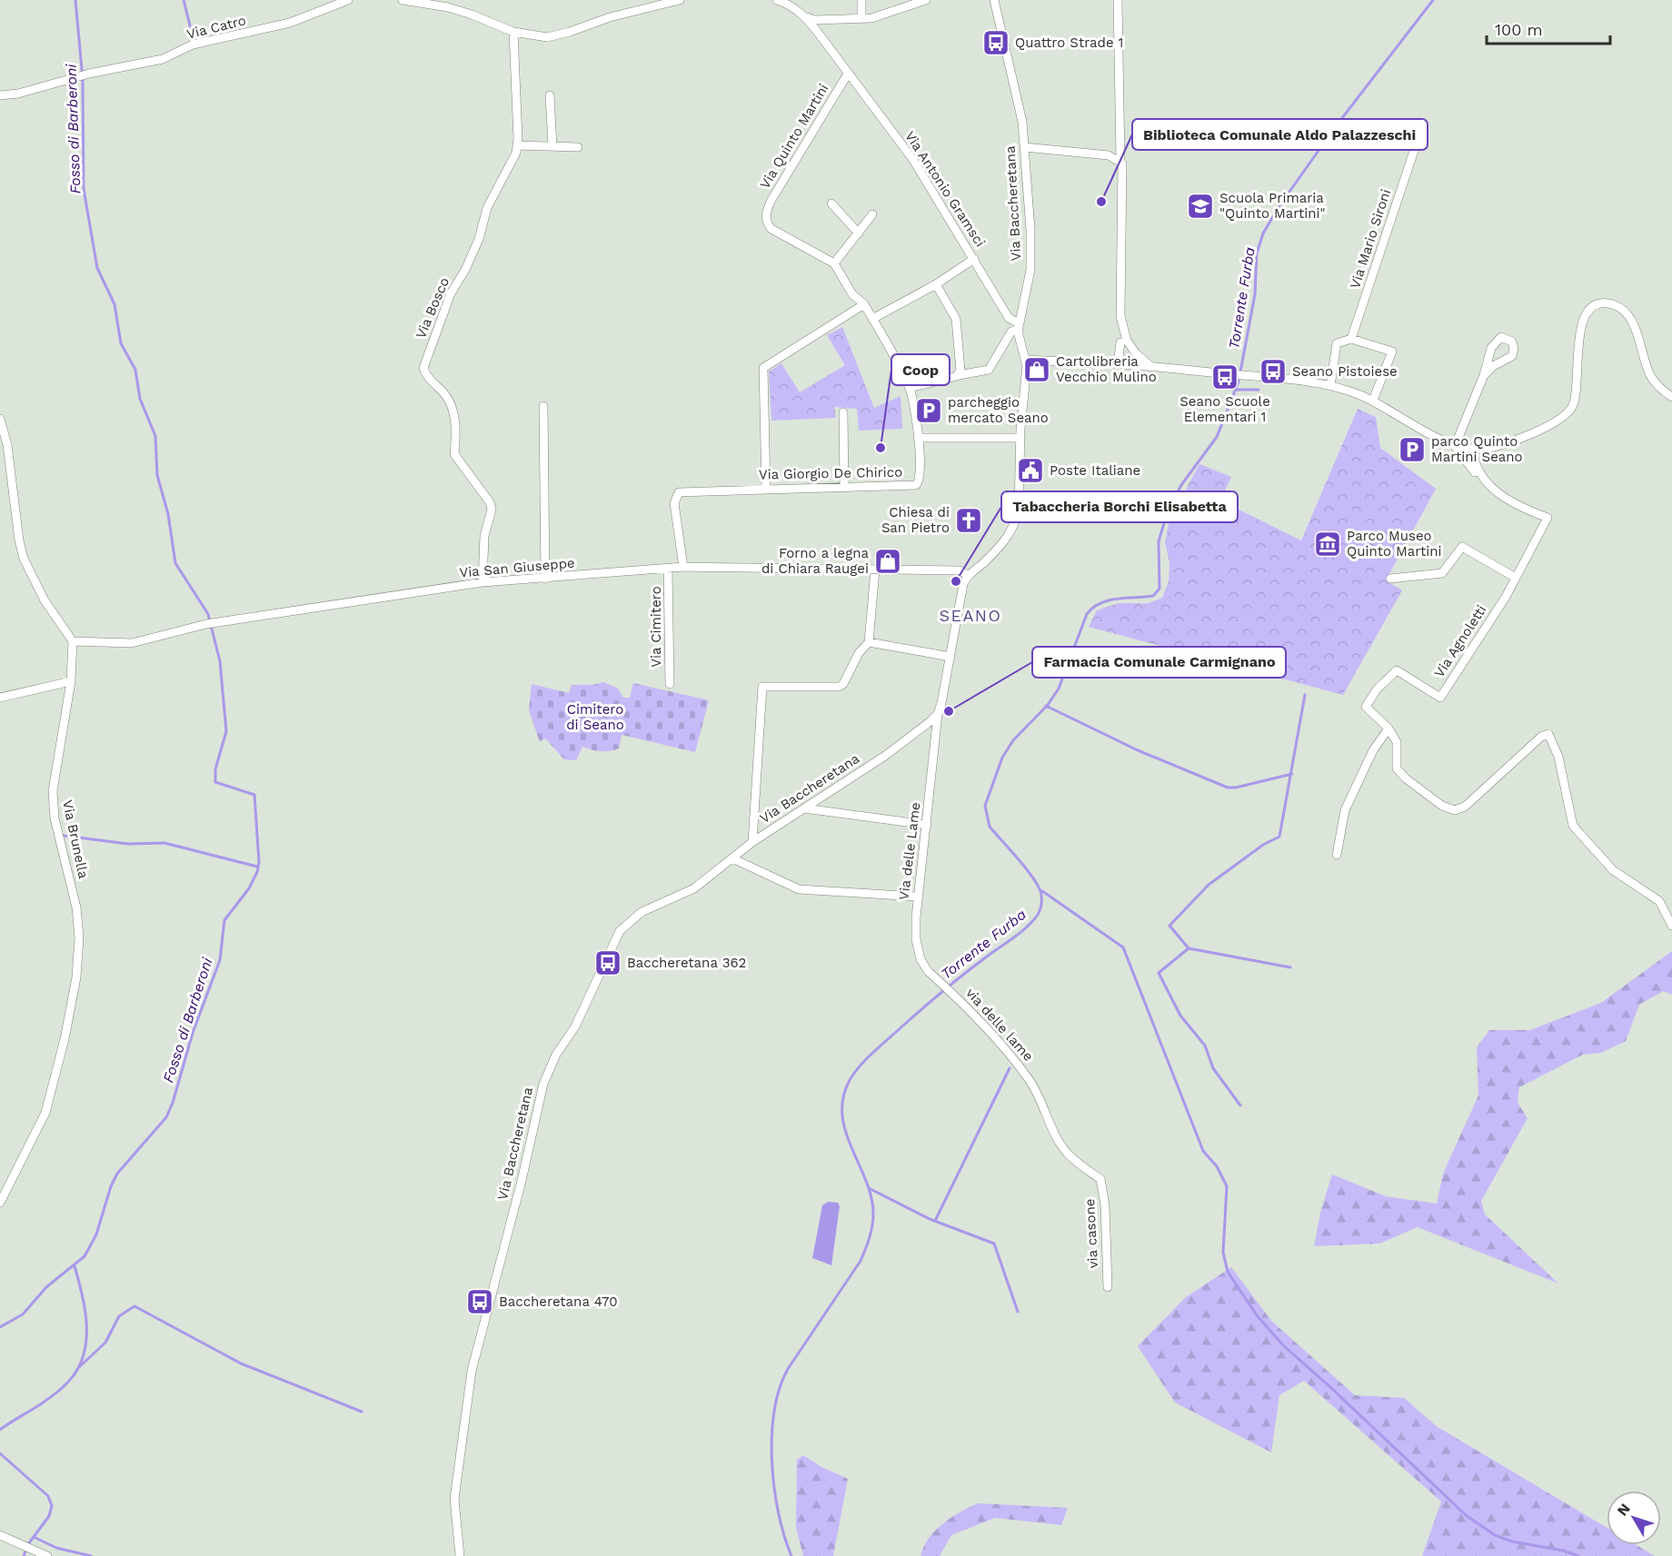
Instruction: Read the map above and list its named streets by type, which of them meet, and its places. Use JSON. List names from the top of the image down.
{
  "streets": {
    "street": [
      "Via Catro",
      "Via Quinto Martini",
      "Via Antonio Gramsci",
      "Via Baccheretana",
      "Via Mario Sironi",
      "Via Bosco",
      "Via Giorgio De Chirico",
      "Via San Giuseppe",
      "Via Cimitero",
      "Via Agnoletti",
      "Via Brunella",
      "Via delle Lame",
      "via delle lame",
      "via casone"
    ]
  },
  "crossings": [
    ["Via Quinto Martini", "Via Antonio Gramsci"],
    ["Via Quinto Martini", "Via Giorgio De Chirico"],
    ["Via Antonio Gramsci", "Via Baccheretana"],
    ["Via Baccheretana", "Via San Giuseppe"],
    ["Via Baccheretana", "Via delle Lame"],
    ["Via Bosco", "Via San Giuseppe"],
    ["Via Giorgio De Chirico", "Via San Giuseppe"],
    ["Via San Giuseppe", "Via Cimitero"],
    ["Via San Giuseppe", "Via Brunella"],
    ["Via delle Lame", "via delle lame"],
    ["via delle lame", "via casone"]
  ],
  "districts": ["SEANO"],
  "water": ["Fosso di Barberoni", "Torrente Furba"],
  "parks": ["Cimitero di Seano"],
  "places": {
    "bus stop": [
      "Quattro Strade 1",
      "Seano Pistoiese",
      "Seano Scuole Elementari 1",
      "Baccheretana 362",
      "Baccheretana 470"
    ],
    "other": [
      "Biblioteca Comunale Aldo Palazzeschi",
      "Coop",
      "Tabaccheria Borchi Elisabetta",
      "Farmacia Comunale Carmignano"
    ],
    "school or university": ["Scuola Primaria \"Quinto Martini\""],
    "shop": ["Cartolibreria Vecchio Mulino", "Forno a legna di Chiara Raugei"],
    "parking": ["parcheggio mercato Seano", "parco Quinto Martini Seano"],
    "public building": ["Poste Italiane"],
    "church": ["Chiesa di San Pietro"],
    "museum": ["Parco Museo Quinto Martini"]
  },
  "scale_bar": "100 m",
  "north": "top left"
}
